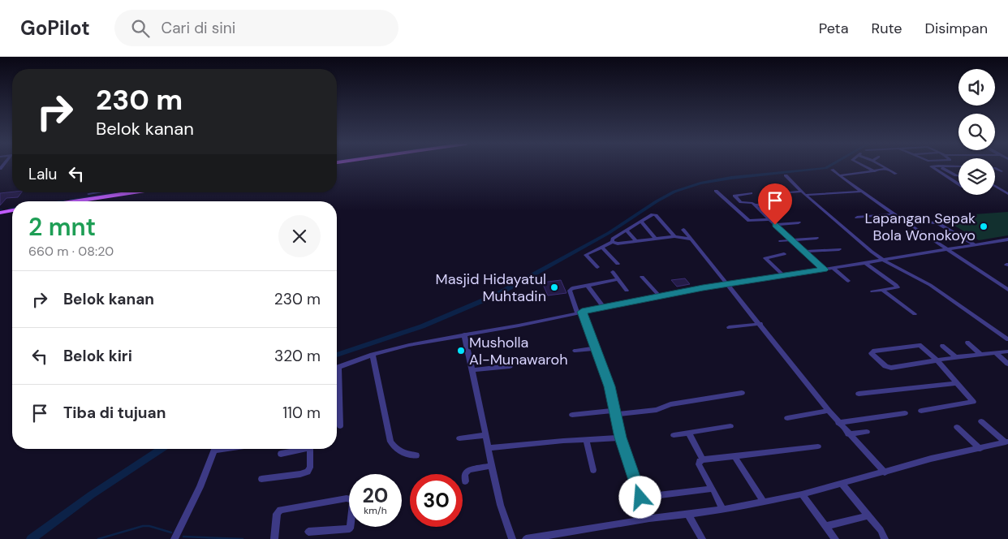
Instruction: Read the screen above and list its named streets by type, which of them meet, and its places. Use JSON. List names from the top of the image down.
{
  "places": ["Lapangan Sepak Bola Wonokoyo", "Masjid Hidayatul Muhtadin", "Musholla Al-Munawaroh"],
  "page": {
    "header": "GoPilot",
    "search": "Cari di sini",
    "nav": ["Peta", "Rute", "Disimpan"],
    "turn": ["230 m", "Belok kanan"],
    "then": "Lalu",
    "heading": ["2 mnt", "660 m · 08:20"],
    "list": [
      {
        "name": "Belok kanan",
        "value": "230 m"
      },
      {
        "name": "Belok kiri",
        "value": "320 m"
      },
      {
        "name": "Tiba di tujuan",
        "value": "110 m"
      }
    ],
    "speed": "20 km/h",
    "limit": "30"
  }
}
